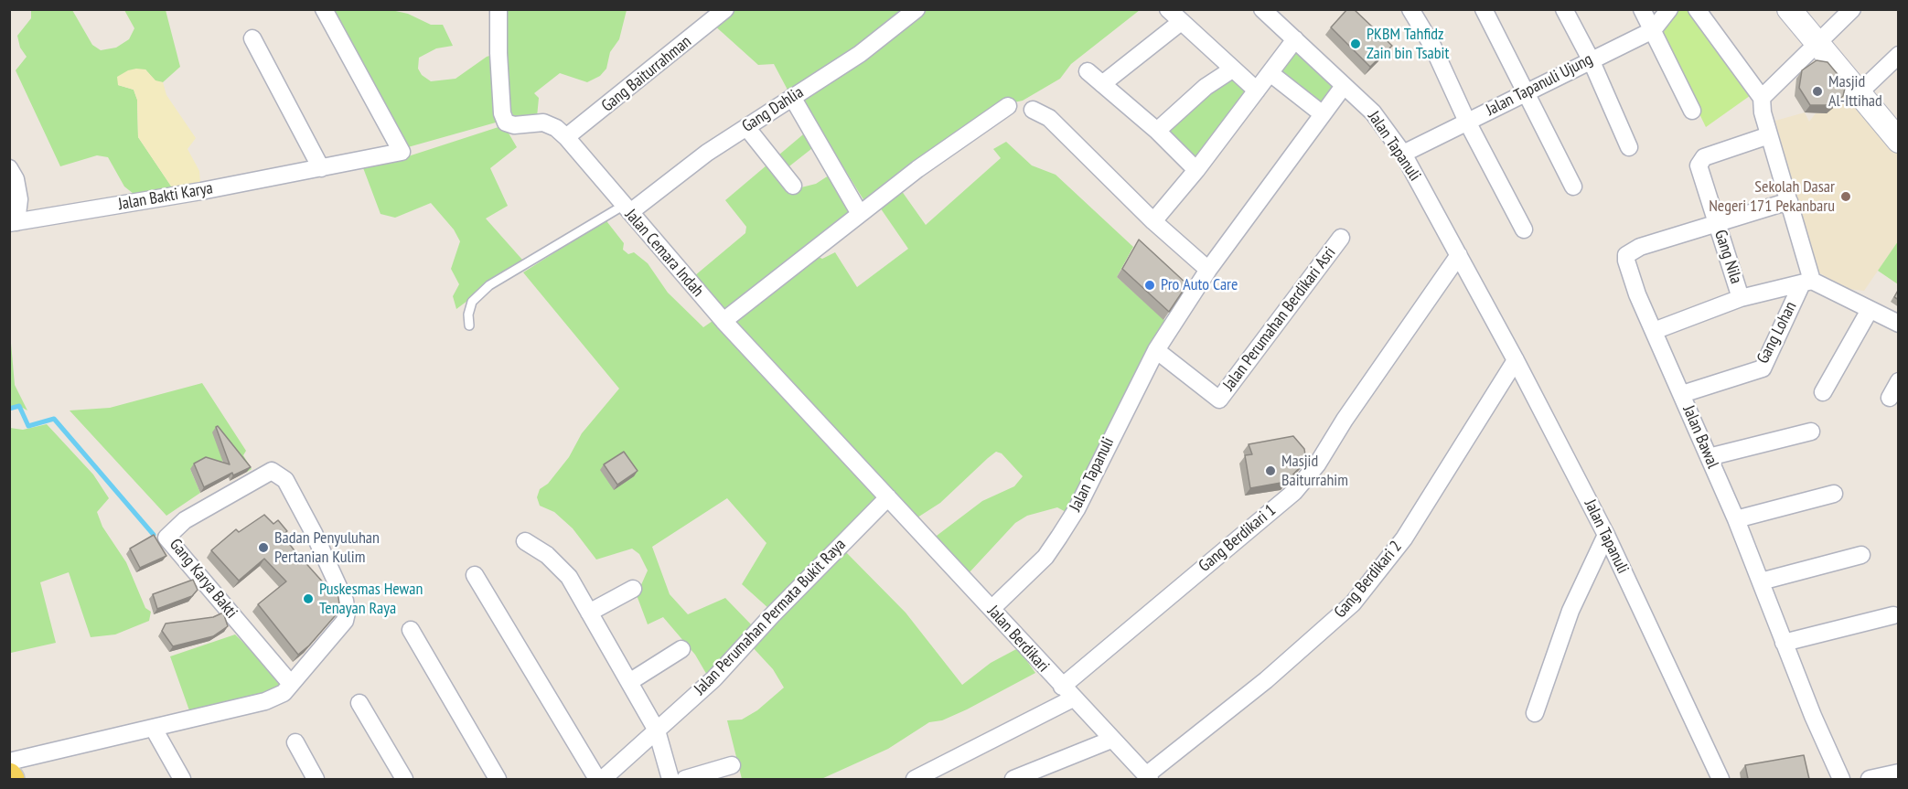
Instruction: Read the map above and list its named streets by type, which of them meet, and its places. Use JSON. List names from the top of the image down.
{
  "streets": {
    "street": [
      "Gang Baiturrahman",
      "Jalan Tapanuli Ujung",
      "Gang Dahlia",
      "Jalan Tapanuli",
      "Jalan Bakti Karya",
      "Jalan Cemara Indah",
      "Gang Nila",
      "Jalan Perumahan Berdikari Asri",
      "Gang Lohan",
      "Jalan Bawal",
      "Gang Berdikari 1",
      "Gang Karya Bakti",
      "Gang Berdikari 2",
      "Jalan Perumahan Permata Bukit Raya",
      "Jalan Berdikari"
    ]
  },
  "crossings": [
    ["Gang Baiturrahman", "Jalan Cemara Indah"],
    ["Jalan Tapanuli Ujung", "Jalan Tapanuli"],
    ["Gang Dahlia", "Jalan Cemara Indah"],
    ["Jalan Tapanuli", "Jalan Perumahan Berdikari Asri"],
    ["Jalan Tapanuli", "Gang Berdikari 1"],
    ["Jalan Tapanuli", "Gang Berdikari 2"],
    ["Jalan Tapanuli", "Jalan Berdikari"],
    ["Jalan Cemara Indah", "Jalan Perumahan Permata Bukit Raya"],
    ["Jalan Cemara Indah", "Jalan Berdikari"],
    ["Gang Nila", "Jalan Bawal"],
    ["Gang Lohan", "Jalan Bawal"],
    ["Gang Berdikari 1", "Jalan Berdikari"],
    ["Gang Berdikari 2", "Jalan Berdikari"],
    ["Jalan Perumahan Permata Bukit Raya", "Jalan Berdikari"]
  ],
  "places": [
    "PKBM Tahfidz Zain bin Tsabit",
    "Masjid Al-Ittihad",
    "Sekolah Dasar Negeri 171 Pekanbaru",
    "Pro Auto Care",
    "Masjid Baiturrahim",
    "Badan Penyuluhan Pertanian Kulim",
    "Puskesmas Hewan Tenayan Raya"
  ]
}
